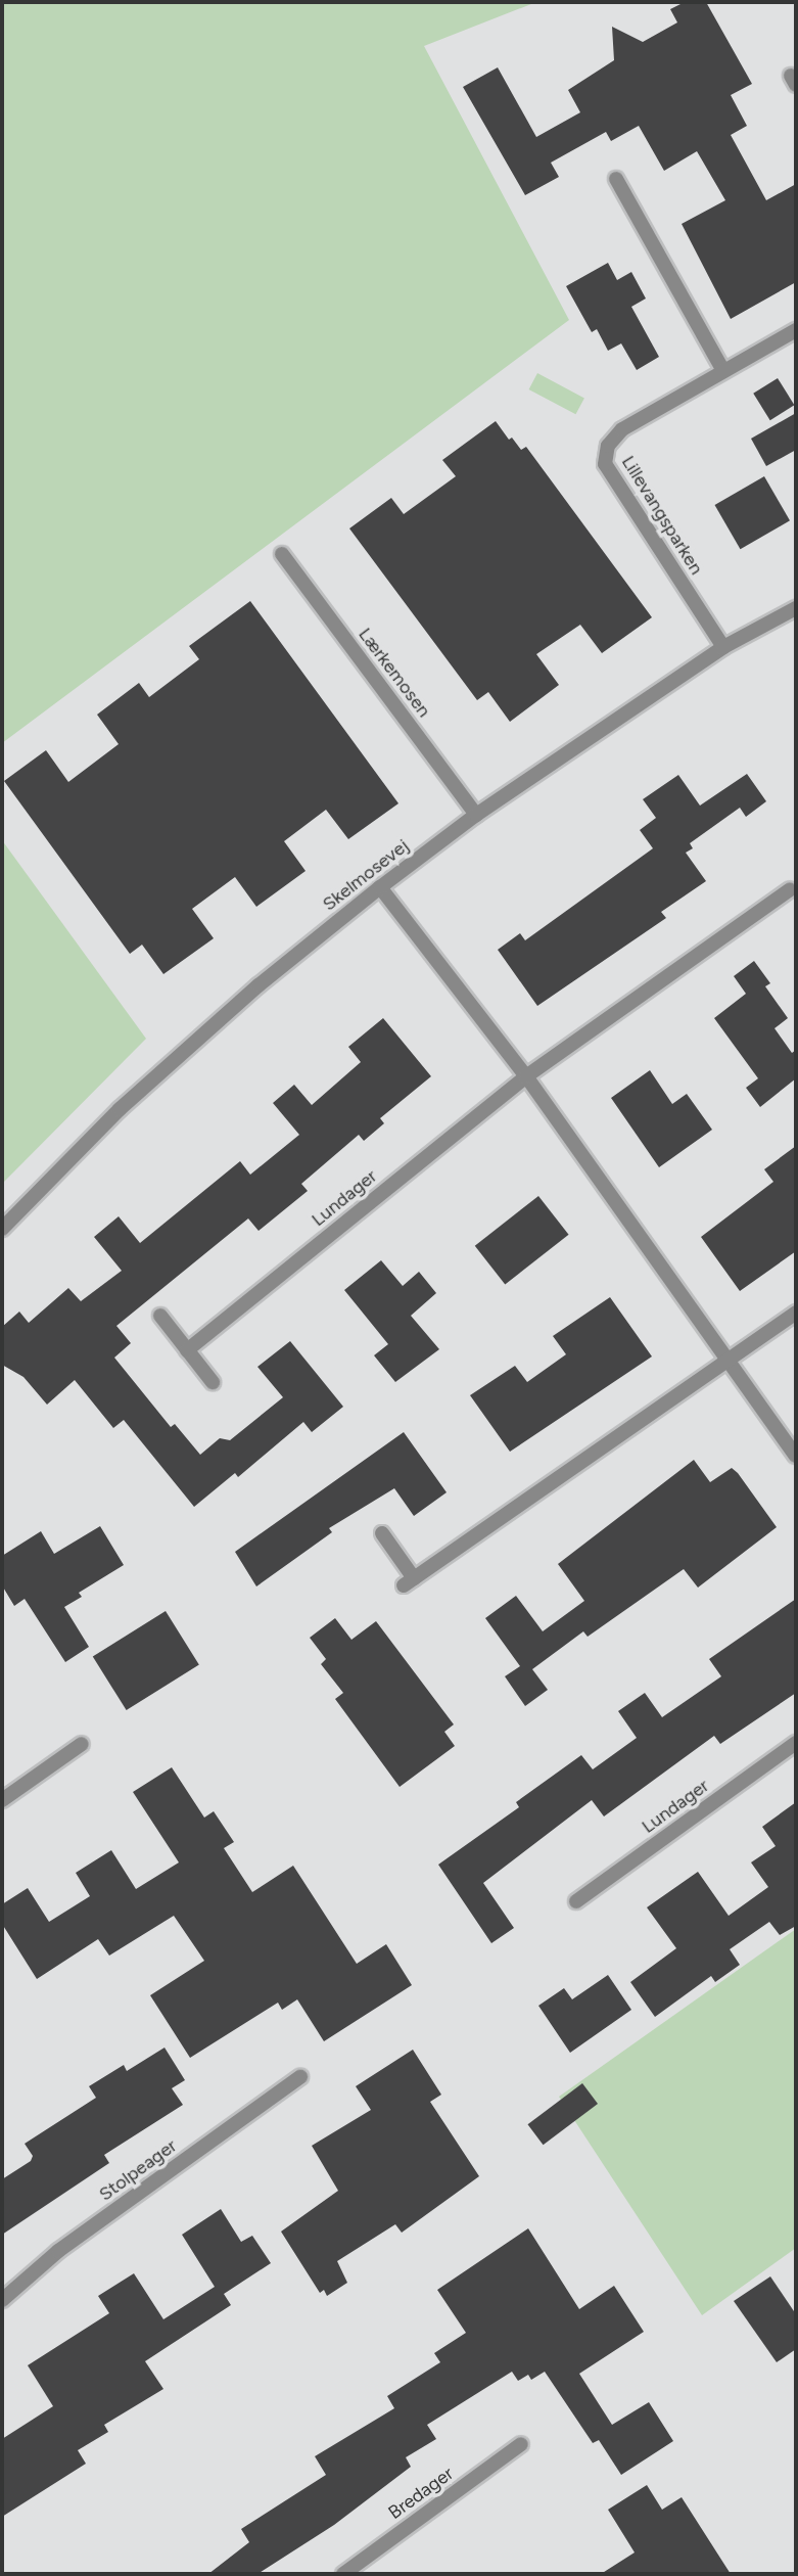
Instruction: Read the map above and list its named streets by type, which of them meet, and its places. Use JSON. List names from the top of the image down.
{
  "streets": {
    "street": [
      "Lillevangsparken",
      "Lærkemosen",
      "Skelmosevej",
      "Lundager",
      "Stolpeager",
      "Bredager"
    ]
  },
  "crossings": [
    ["Lillevangsparken", "Skelmosevej"],
    ["Lærkemosen", "Skelmosevej"]
  ]
}
